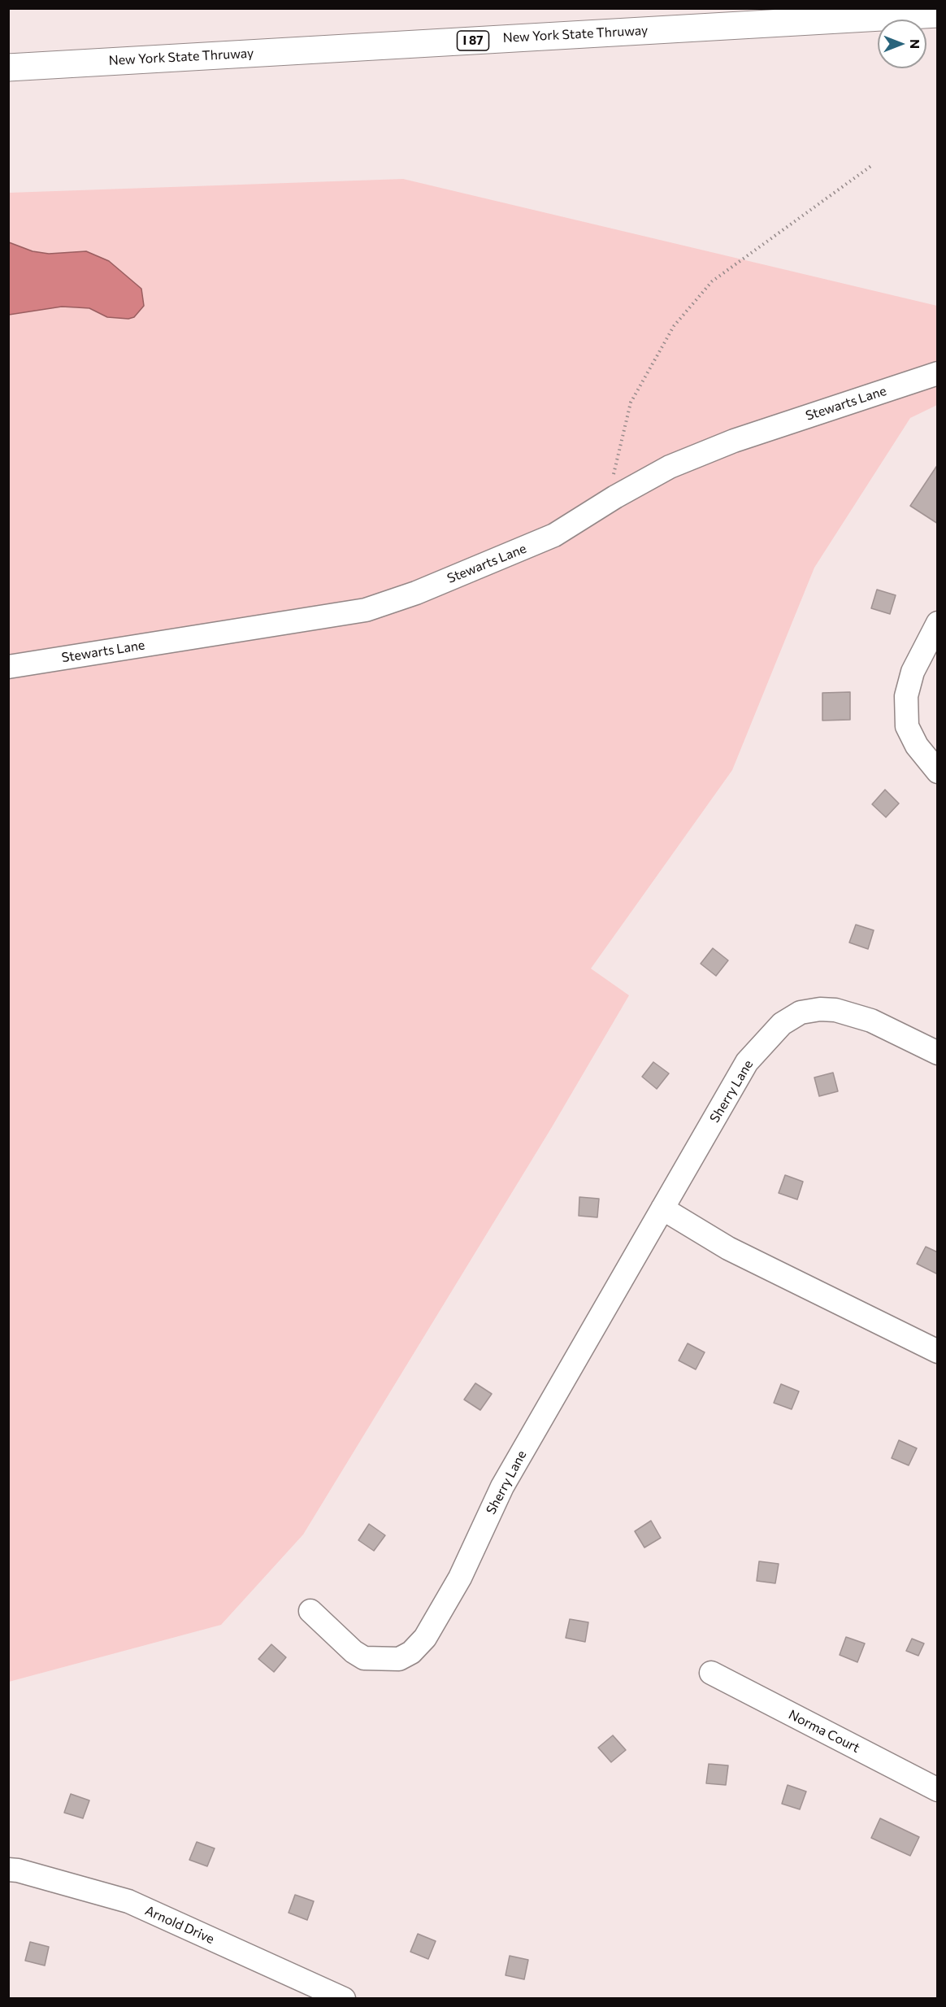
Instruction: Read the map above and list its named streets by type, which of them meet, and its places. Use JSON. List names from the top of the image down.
{
  "streets": {
    "highway": ["New York State Thruway", "I 87"],
    "street": [
      "Stewarts Lane",
      "Sherry Lane",
      "Norma Court",
      "Arnold Drive"
    ]
  },
  "north": "right"
}
